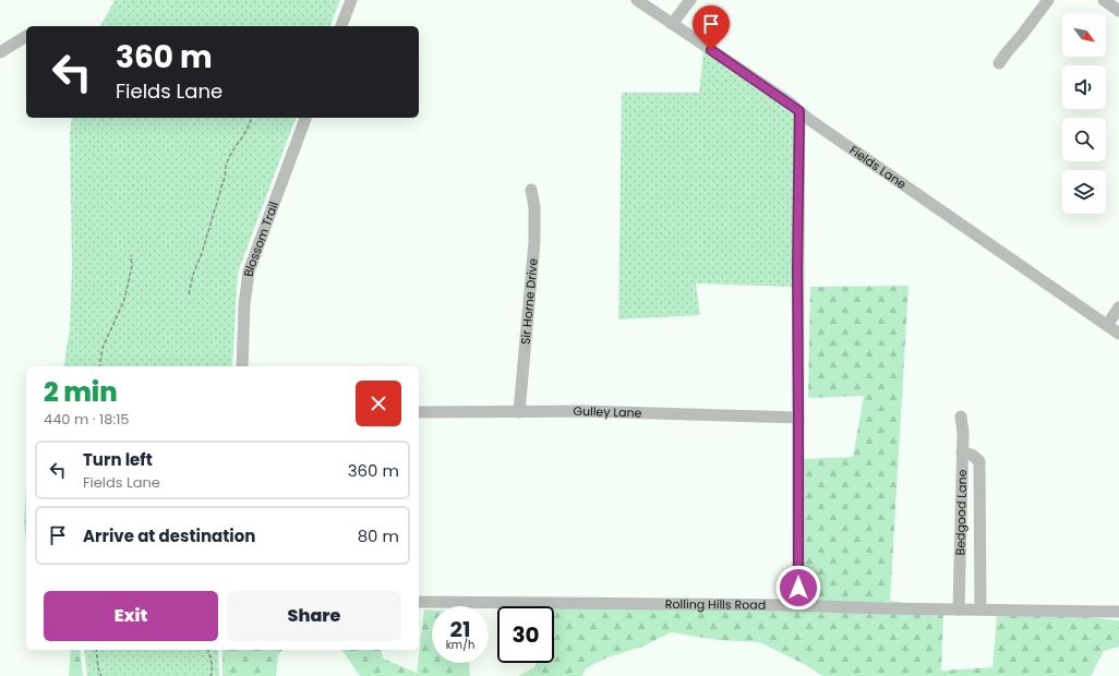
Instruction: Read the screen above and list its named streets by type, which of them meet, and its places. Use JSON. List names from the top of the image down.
{
  "streets": {
    "street": [
      "Fields Lane",
      "Blossom Trail",
      "Sir Horne Drive",
      "Gulley Lane",
      "Bedgood Lane",
      "Rolling Hills Road"
    ]
  },
  "crossings": [
    ["Sir Horne Drive", "Gulley Lane"],
    ["Bedgood Lane", "Rolling Hills Road"]
  ],
  "north": "bottom right",
  "page": {
    "turn": ["360 m", "Fields Lane"],
    "heading": ["2 min", "440 m · 18:15"],
    "list": [
      {
        "name": "Turn left",
        "note": "Fields Lane",
        "value": "360 m"
      },
      {
        "name": "Arrive at destination",
        "value": "80 m"
      }
    ],
    "buttons": ["Exit", "Share"],
    "speed": "21 km/h",
    "limit": "30"
  }
}
